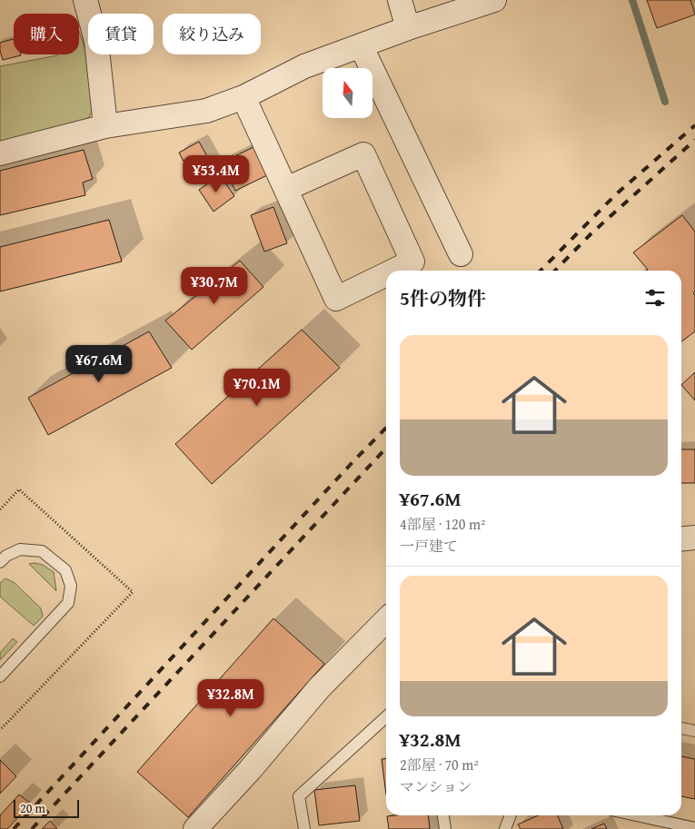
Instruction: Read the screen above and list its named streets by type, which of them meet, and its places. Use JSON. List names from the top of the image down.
{
  "scale_bar": "20 m",
  "north": "top",
  "page": {
    "chip": ["購入", "賃貸", "絞り込み"],
    "price": [
      "¥53.4M",
      "¥30.7M",
      "¥67.6M",
      "¥70.1M",
      "¥32.8M"
    ],
    "heading": "5件の物件",
    "list": [
      {
        "name": "¥67.6M",
        "note": "4部屋 · 120 m² · 一戸建て"
      },
      {
        "name": "¥32.8M",
        "note": "2部屋 · 70 m² · マンション"
      }
    ],
    "scale": "20 m"
  }
}
